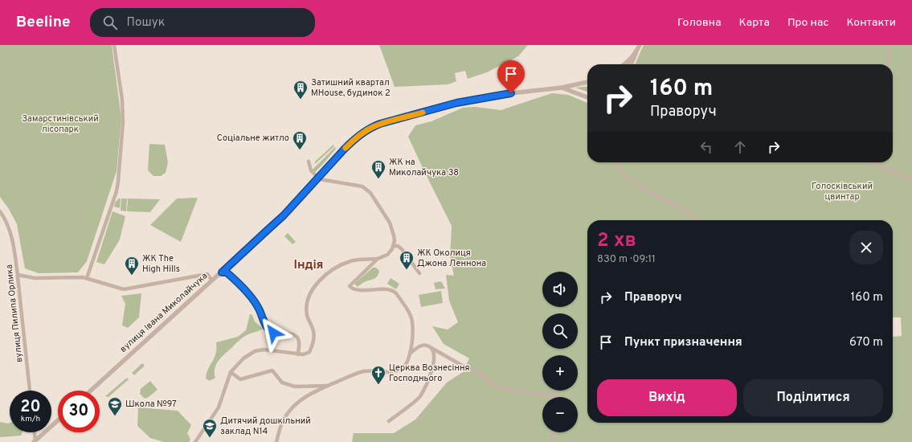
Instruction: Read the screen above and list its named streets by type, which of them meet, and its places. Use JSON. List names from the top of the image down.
{
  "streets": {
    "street": ["вулиця Івана Миколайчука", "вулиця Пилипа Орлика"]
  },
  "districts": ["Індія"],
  "parks": ["Замарстинівський лісопарк", "Голосківський цвинтар"],
  "places": {
    "building": [
      "Затишний квартал MHouse, будинок 2",
      "Соціальне житло",
      "ЖК на Миколайчука 38",
      "ЖК Околиця Джона Леннона",
      "ЖК The High Hills"
    ],
    "church": ["Церква Вознесіння Господнього"],
    "school or university": ["Школа №97", "Дитячий дошкільний заклад N14"]
  },
  "page": {
    "header": "Beeline",
    "search": "Пошук",
    "nav": [
      "Головна",
      "Карта",
      "Про нас",
      "Контакти"
    ],
    "turn": ["160 m", "Праворуч"],
    "heading": ["2 хв", "830 m · 09:11"],
    "map_buttons": ["+", "−"],
    "list": [
      {
        "name": "Праворуч",
        "value": "160 m"
      },
      {
        "name": "Пункт призначення",
        "value": "670 m"
      }
    ],
    "buttons": ["Вихід", "Поділитися"],
    "speed": "20 km/h",
    "limit": "30"
  }
}
